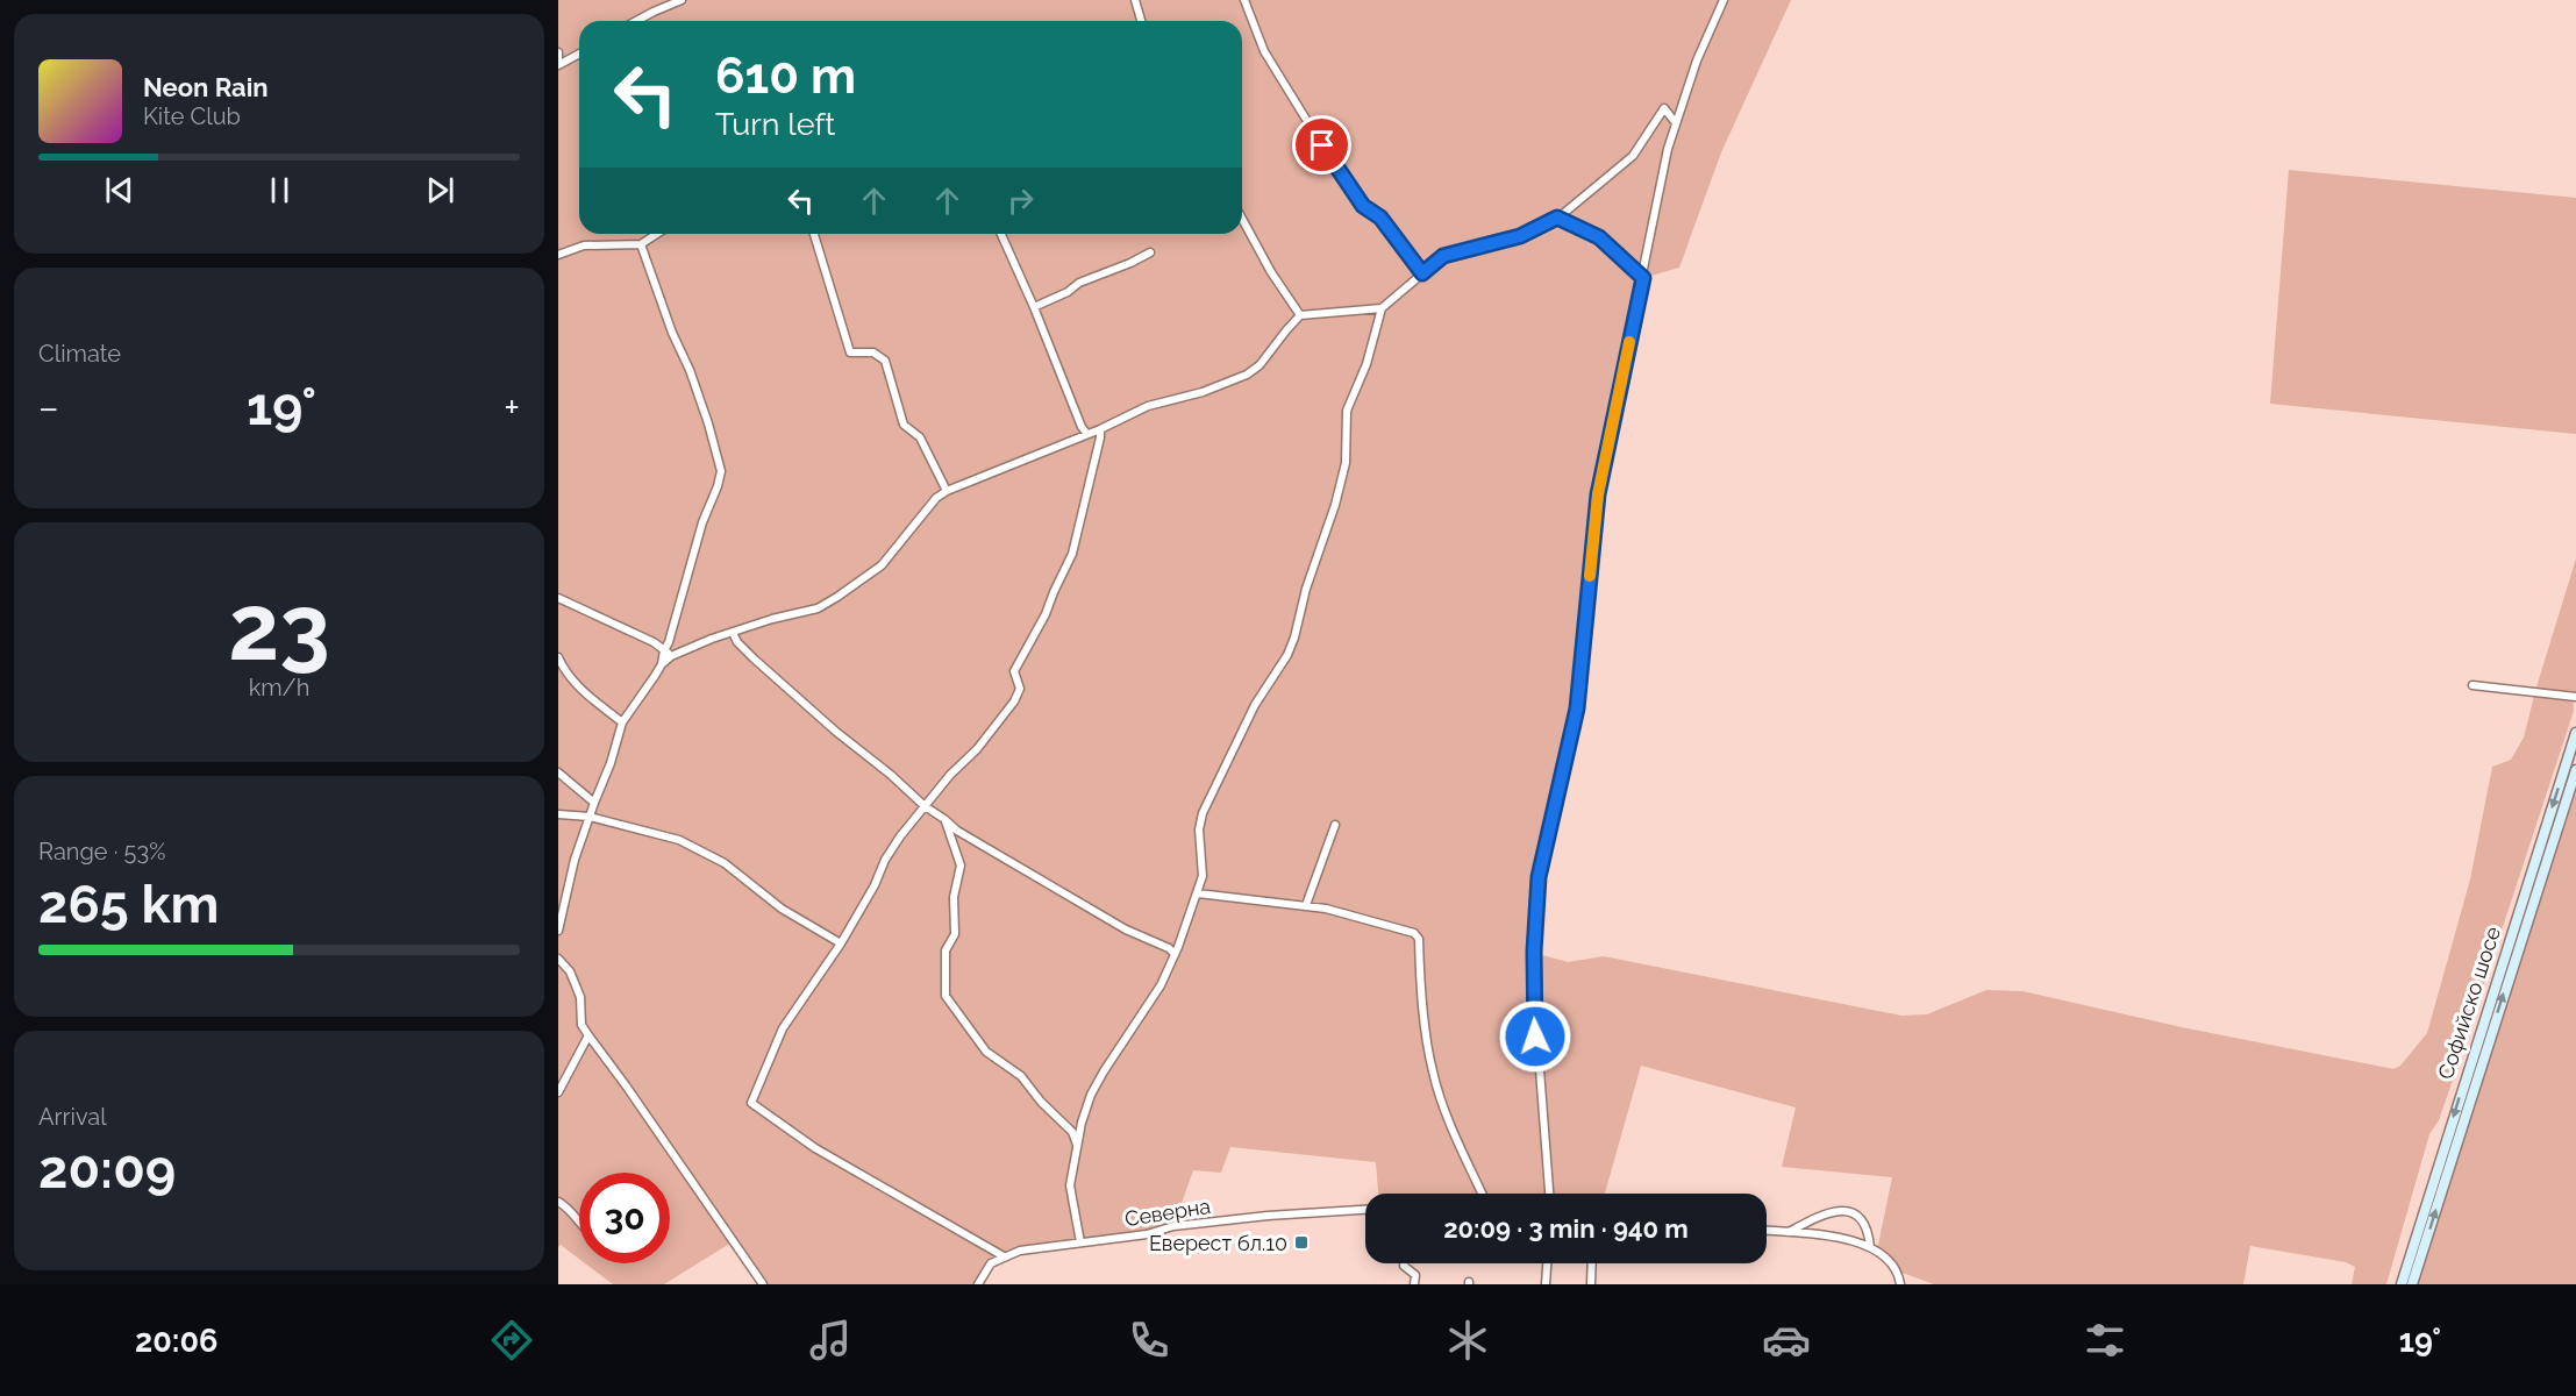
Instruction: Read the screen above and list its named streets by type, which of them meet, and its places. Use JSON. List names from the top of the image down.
{
  "streets": {
    "main road": ["Софийско шосе"],
    "street": ["Северна"]
  },
  "places": {
    "transit": ["Еверест бл.10"]
  },
  "page": {
    "turn": ["610 m", "Turn left"],
    "song": ["Neon Rain", "Kite Club"],
    "tile": [
      "Climate",
      ["23", "km/h"],
      ["Range · 53%", "265 km"],
      ["Arrival", "20:09"]
    ],
    "heat": ["−", "19°", "+"],
    "limit": "30",
    "trip": "20:09 · 3 min · 940 m",
    "tabs": ["20:06", "19°"]
  }
}
